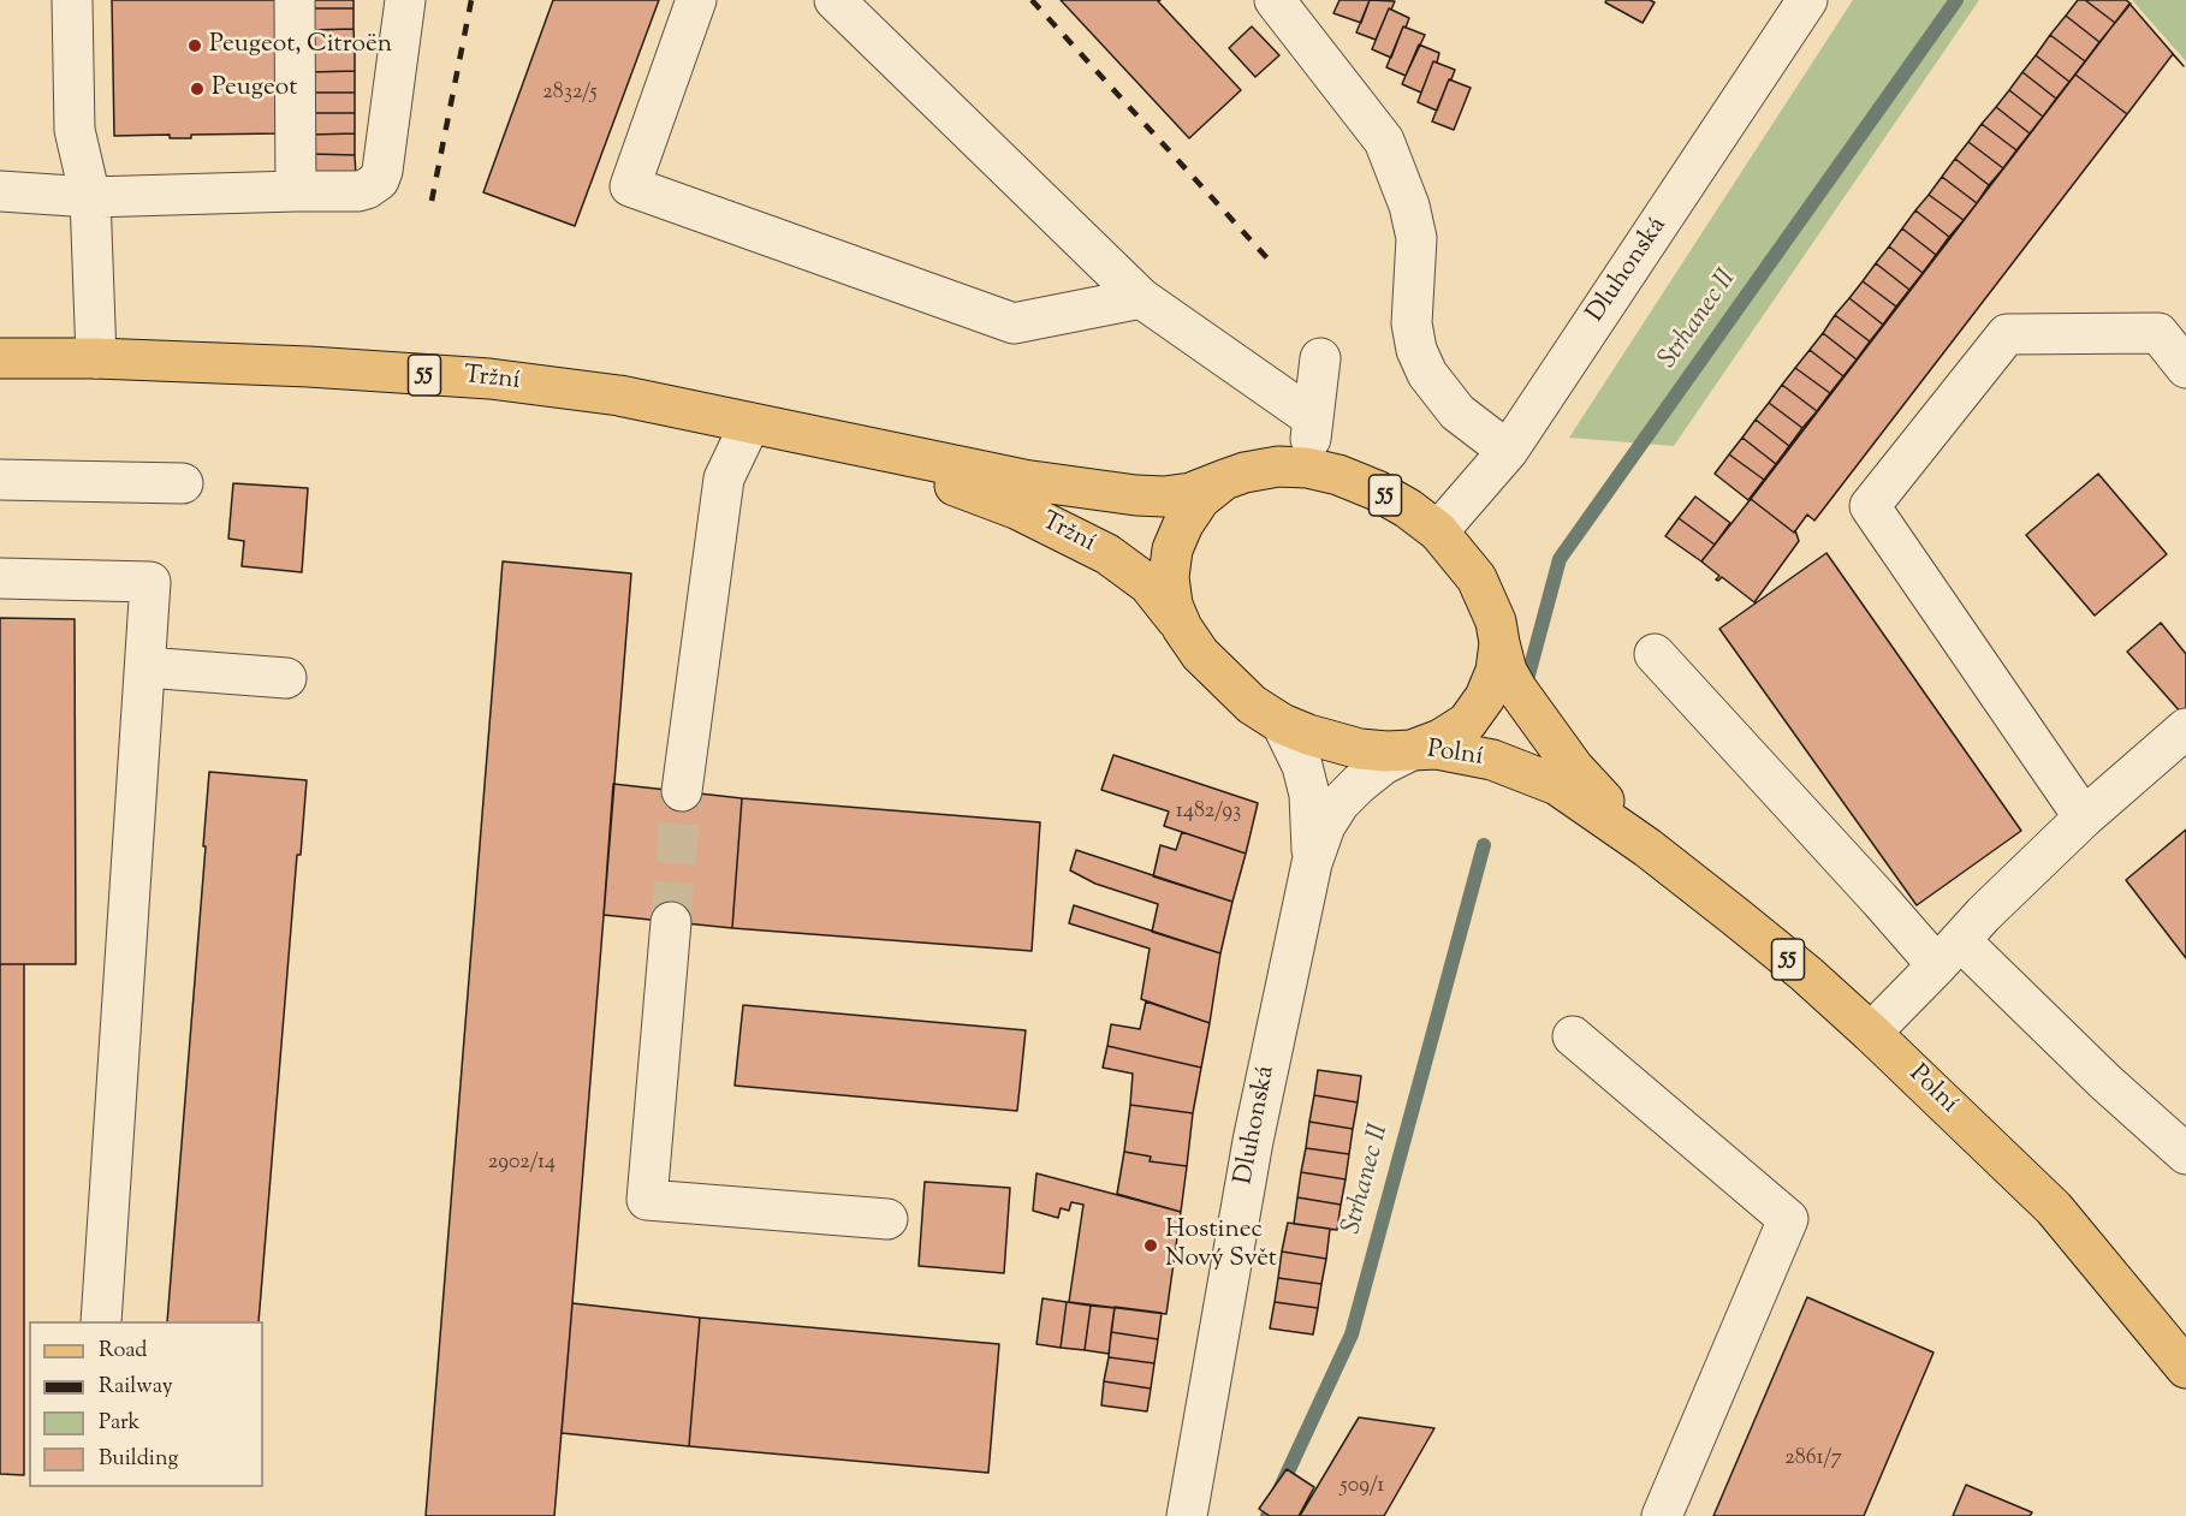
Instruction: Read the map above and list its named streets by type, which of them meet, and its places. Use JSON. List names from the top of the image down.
{
  "streets": {
    "main road": [
      "Dluhonská",
      "55",
      "Tržní",
      "Polní"
    ]
  },
  "crossings": [
    ["Dluhonská", "Tržní"],
    ["Dluhonská", "Polní"]
  ],
  "water": ["Strhanec II"],
  "places": ["Peugeot, Citroën", "Peugeot", "Hostinec Nový Svět"],
  "house_numbers": [
    "2832/5",
    "1482/93",
    "2902/14",
    "2861/7",
    "509/1"
  ],
  "legend": [
    "Road",
    "Railway",
    "Park",
    "Building"
  ]
}
